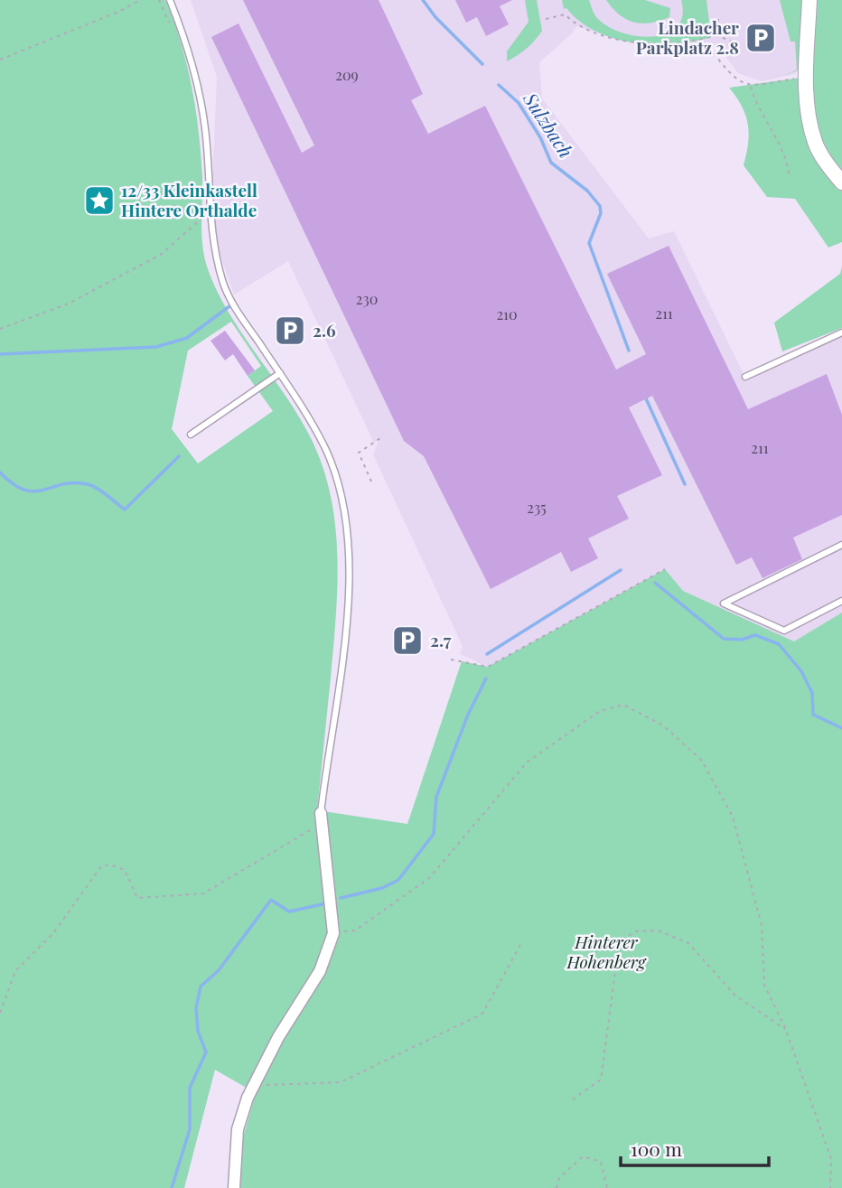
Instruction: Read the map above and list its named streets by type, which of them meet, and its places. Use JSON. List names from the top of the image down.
{
  "water": ["Sulzbach"],
  "parks": ["Hinterer Hohenberg"],
  "places": {
    "parking": ["Lindacher Parkplatz 2.8", "2.6", "2.7"],
    "place": ["12/33 Kleinkastell Hintere Orthalde"]
  },
  "house_numbers": [
    "209",
    "230",
    "211",
    "210",
    "211",
    "235"
  ],
  "scale_bar": "100 m"
}
